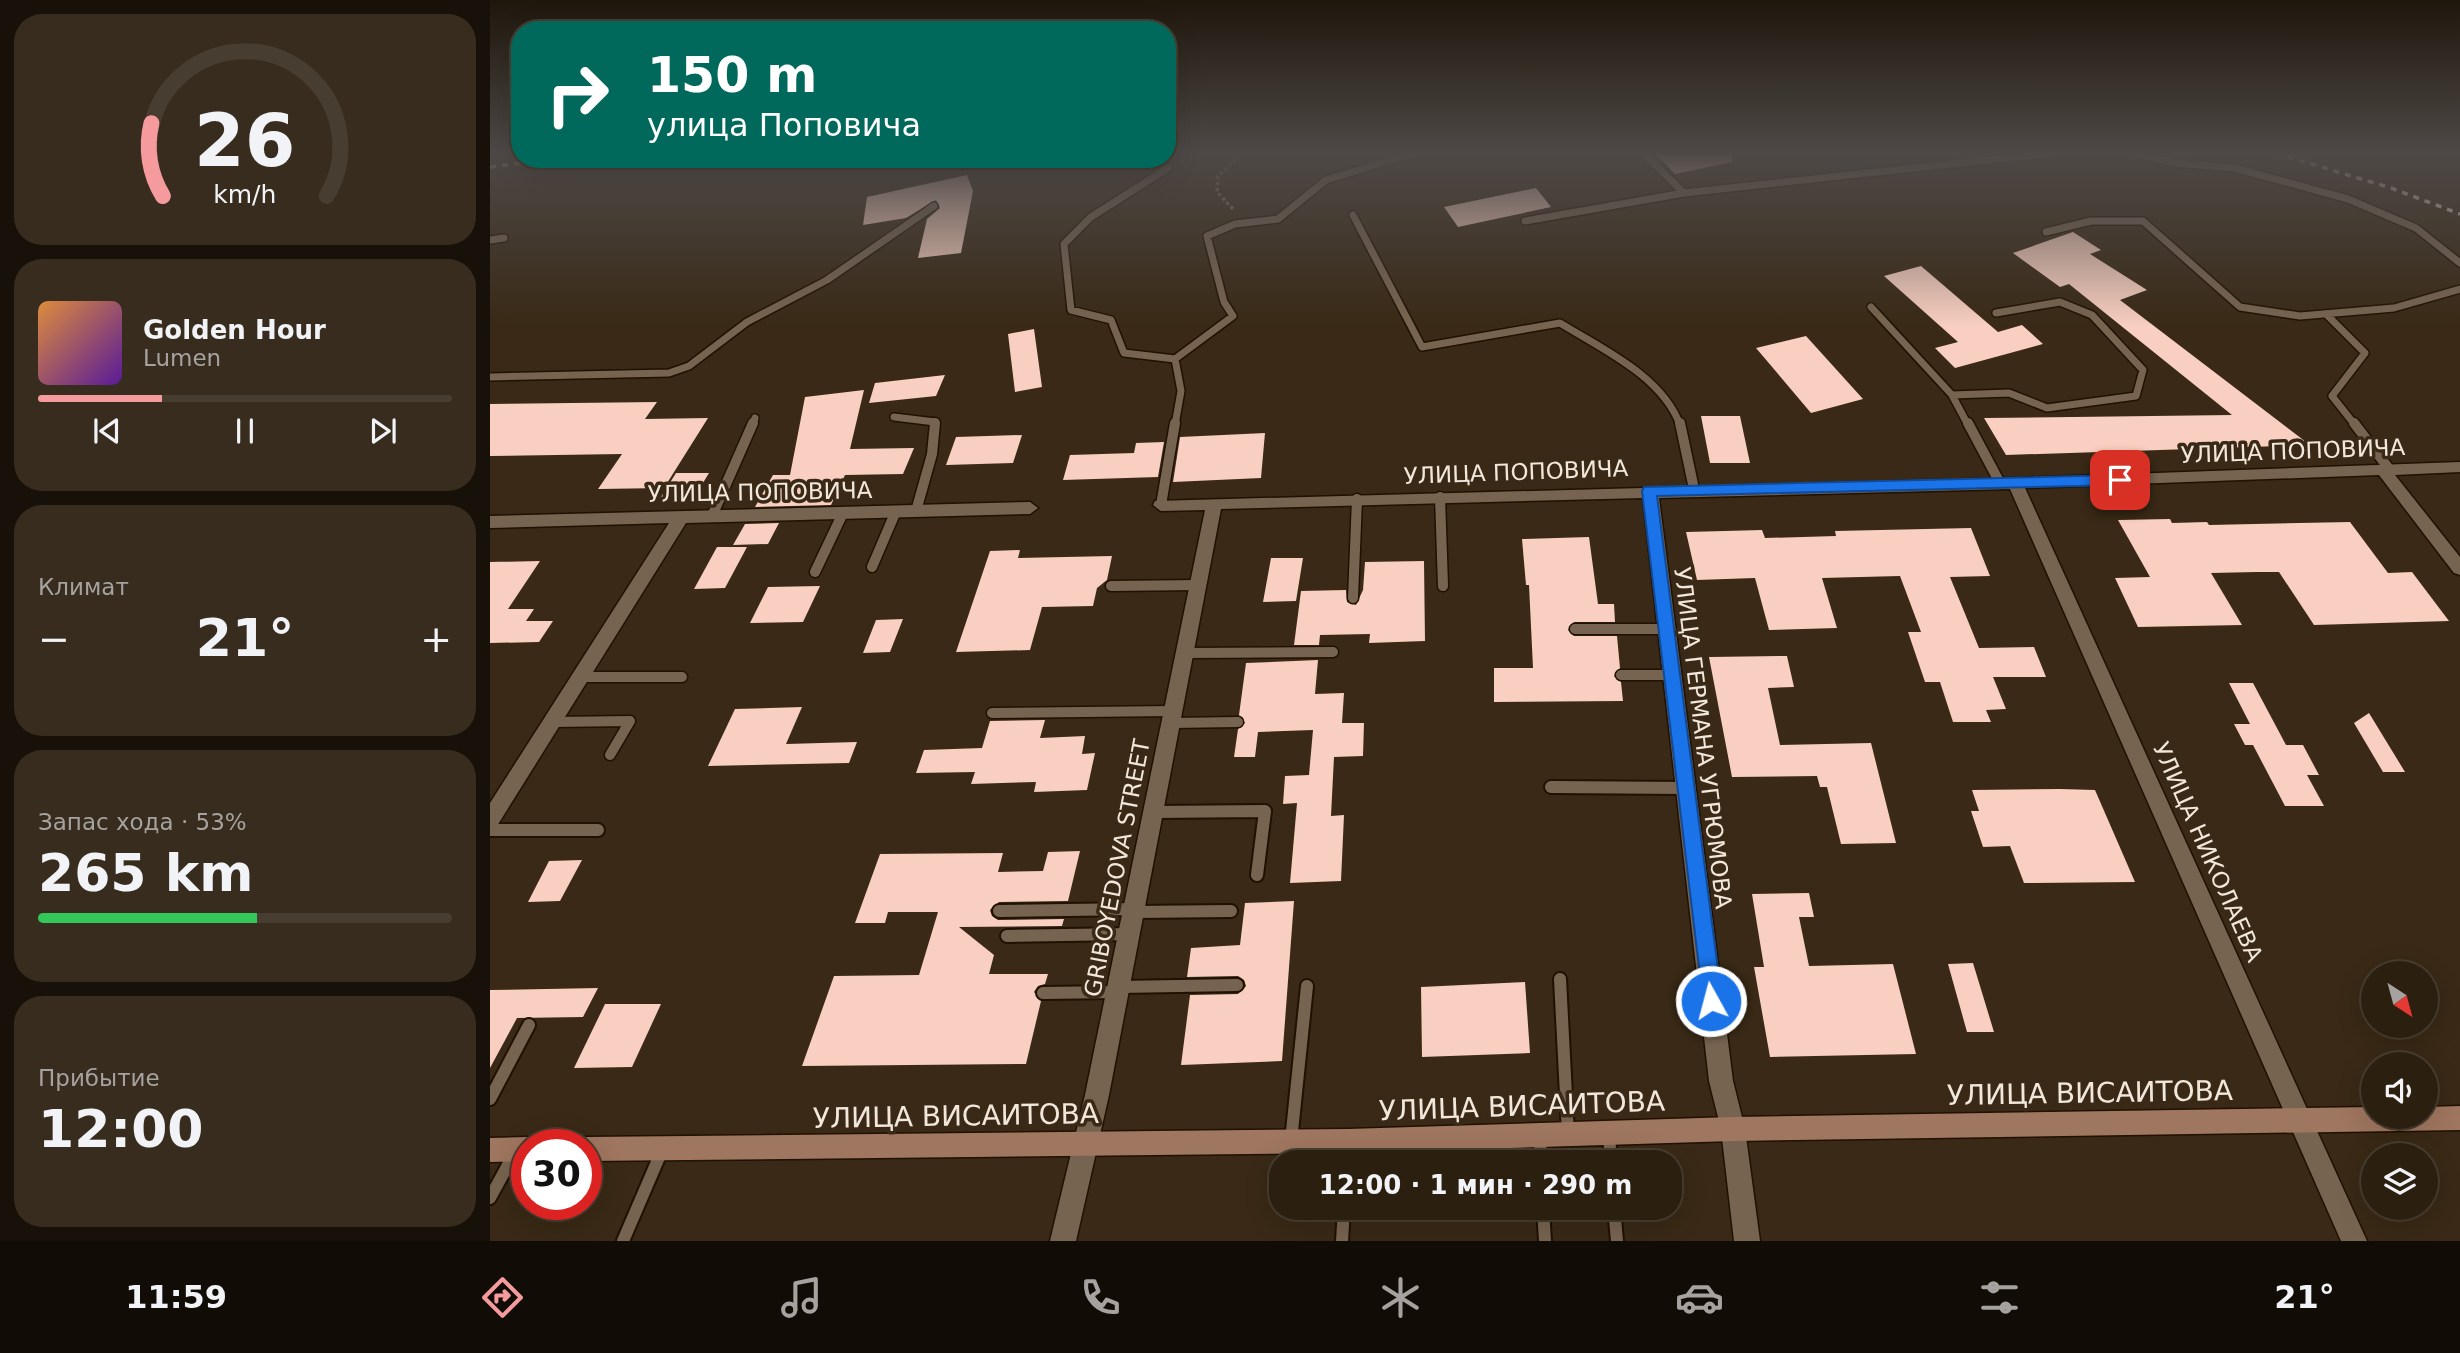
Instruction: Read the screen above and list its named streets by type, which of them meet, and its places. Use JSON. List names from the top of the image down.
{
  "streets": {
    "main road": ["УЛИЦА ВИСАИТОВА"],
    "street": [
      "УЛИЦА ПОПОВИЧА",
      "УЛИЦА ГЕРМАНА УГРЮМОВА",
      "УЛИЦА НИКОЛАЕВА",
      "GRIBOYEDOVA STREET"
    ]
  },
  "crossings": [
    ["УЛИЦА ПОПОВИЧА", "УЛИЦА ГЕРМАНА УГРЮМОВА"],
    ["УЛИЦА ПОПОВИЧА", "УЛИЦА НИКОЛАЕВА"],
    ["УЛИЦА ПОПОВИЧА", "GRIBOYEDOVA STREET"],
    ["УЛИЦА ГЕРМАНА УГРЮМОВА", "УЛИЦА ВИСАИТОВА"],
    ["УЛИЦА НИКОЛАЕВА", "УЛИЦА ВИСАИТОВА"],
    ["GRIBOYEDOVA STREET", "УЛИЦА ВИСАИТОВА"]
  ],
  "north": "bottom right",
  "page": {
    "turn": ["150 m", "улица Поповича"],
    "song": ["Golden Hour", "Lumen"],
    "tile": [
      "Климат",
      ["Запас хода · 53%", "265 km"],
      ["Прибытие", "12:00"]
    ],
    "heat": ["−", "21°", "+"],
    "limit": "30",
    "trip": "12:00 · 1 мин · 290 m",
    "tabs": ["11:59", "21°"],
    "gauge": ["26", "km/h"]
  }
}
